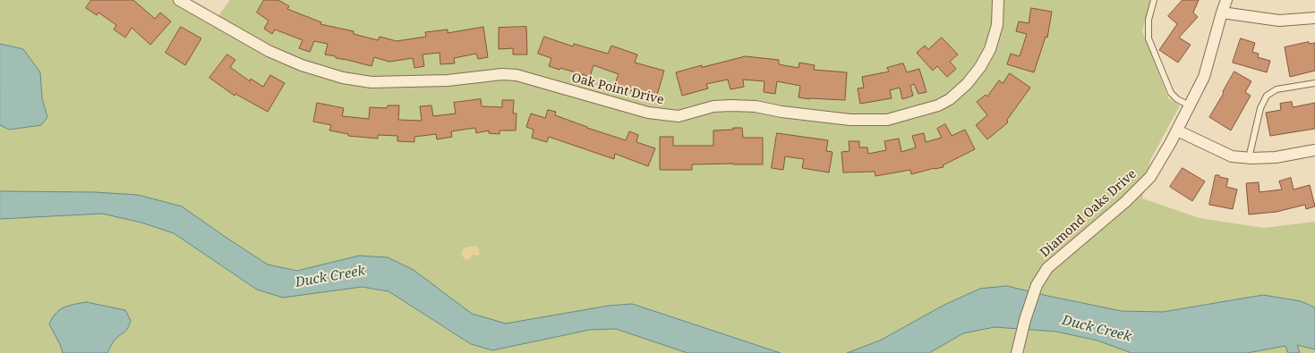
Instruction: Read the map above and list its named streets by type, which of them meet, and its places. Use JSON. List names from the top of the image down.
{
  "streets": {
    "street": ["Oak Point Drive", "Diamond Oaks Drive"]
  },
  "water": ["Duck Creek"]
}
